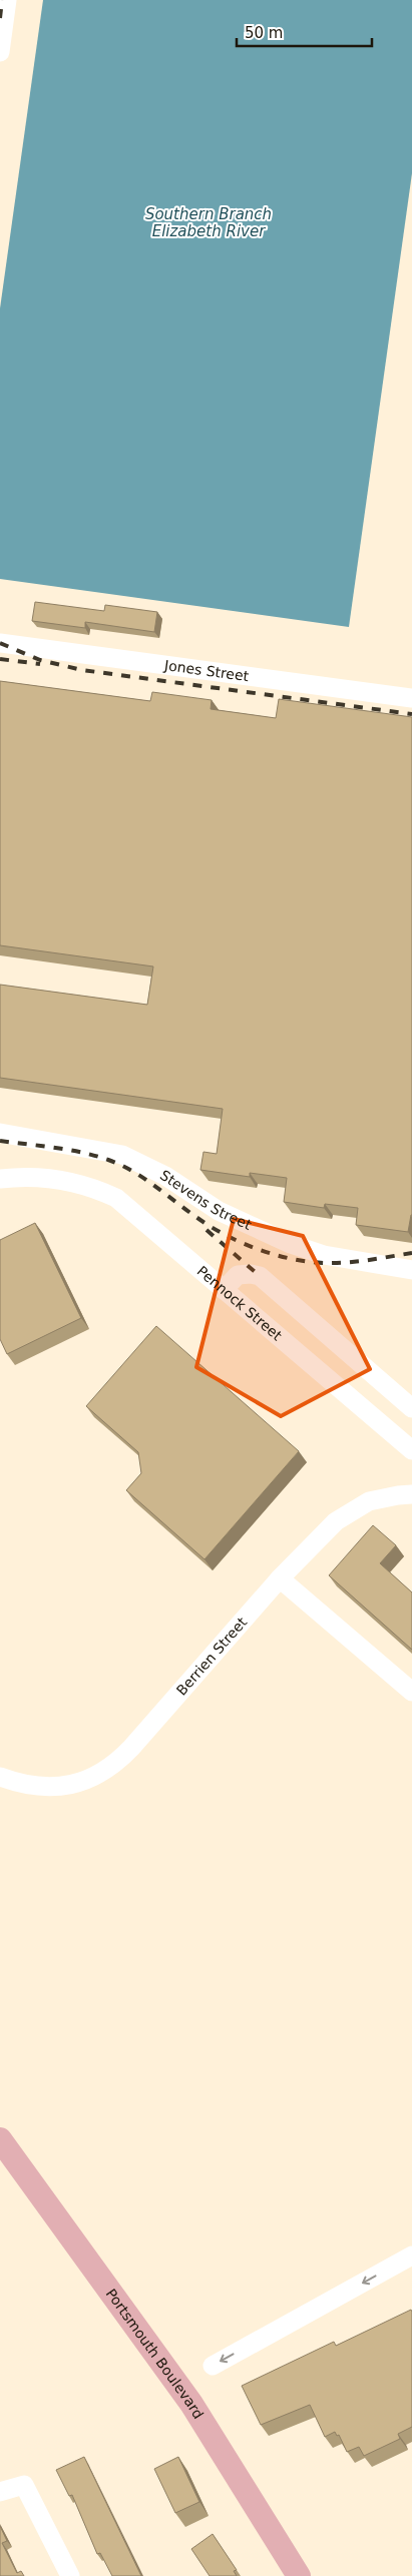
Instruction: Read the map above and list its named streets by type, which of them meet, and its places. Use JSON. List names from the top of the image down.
{
  "streets": {
    "main road": ["Portsmouth Boulevard"],
    "street": [
      "Jones Street",
      "Stevens Street",
      "Pennock Street",
      "Berrien Street"
    ]
  },
  "water": ["Southern Branch Elizabeth River"],
  "scale_bar": "50 m"
}
